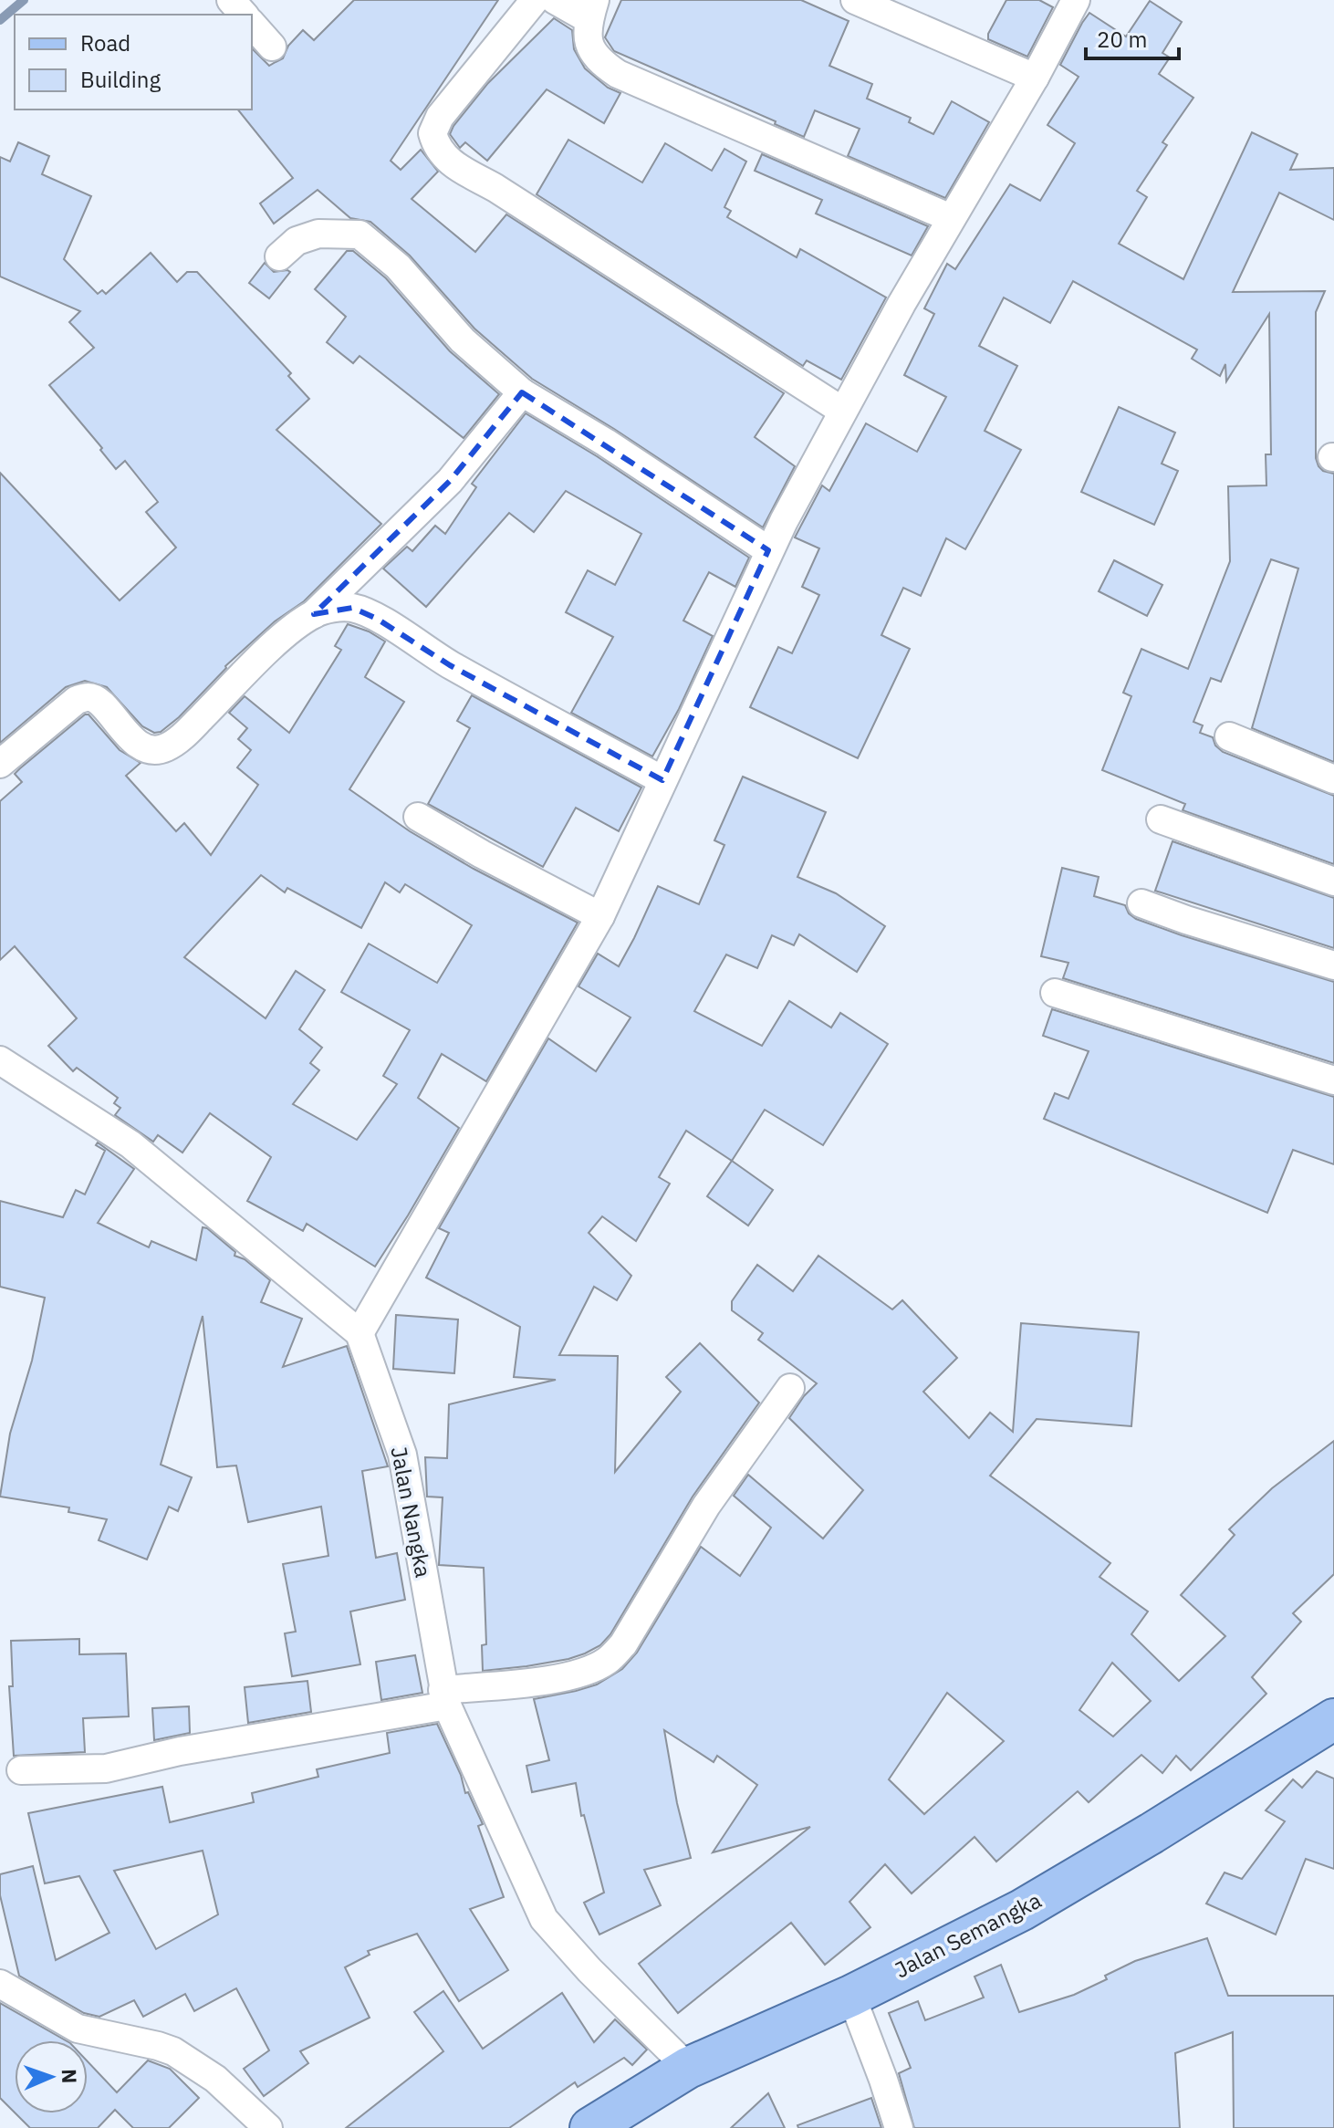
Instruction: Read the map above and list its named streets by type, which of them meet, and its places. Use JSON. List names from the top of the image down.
{
  "streets": {
    "main road": ["Jalan Semangka"],
    "street": ["Jalan Nangka"]
  },
  "crossings": [
    ["Jalan Nangka", "Jalan Semangka"]
  ],
  "legend": ["Road", "Building"],
  "scale_bar": "20 m",
  "north": "right"
}
